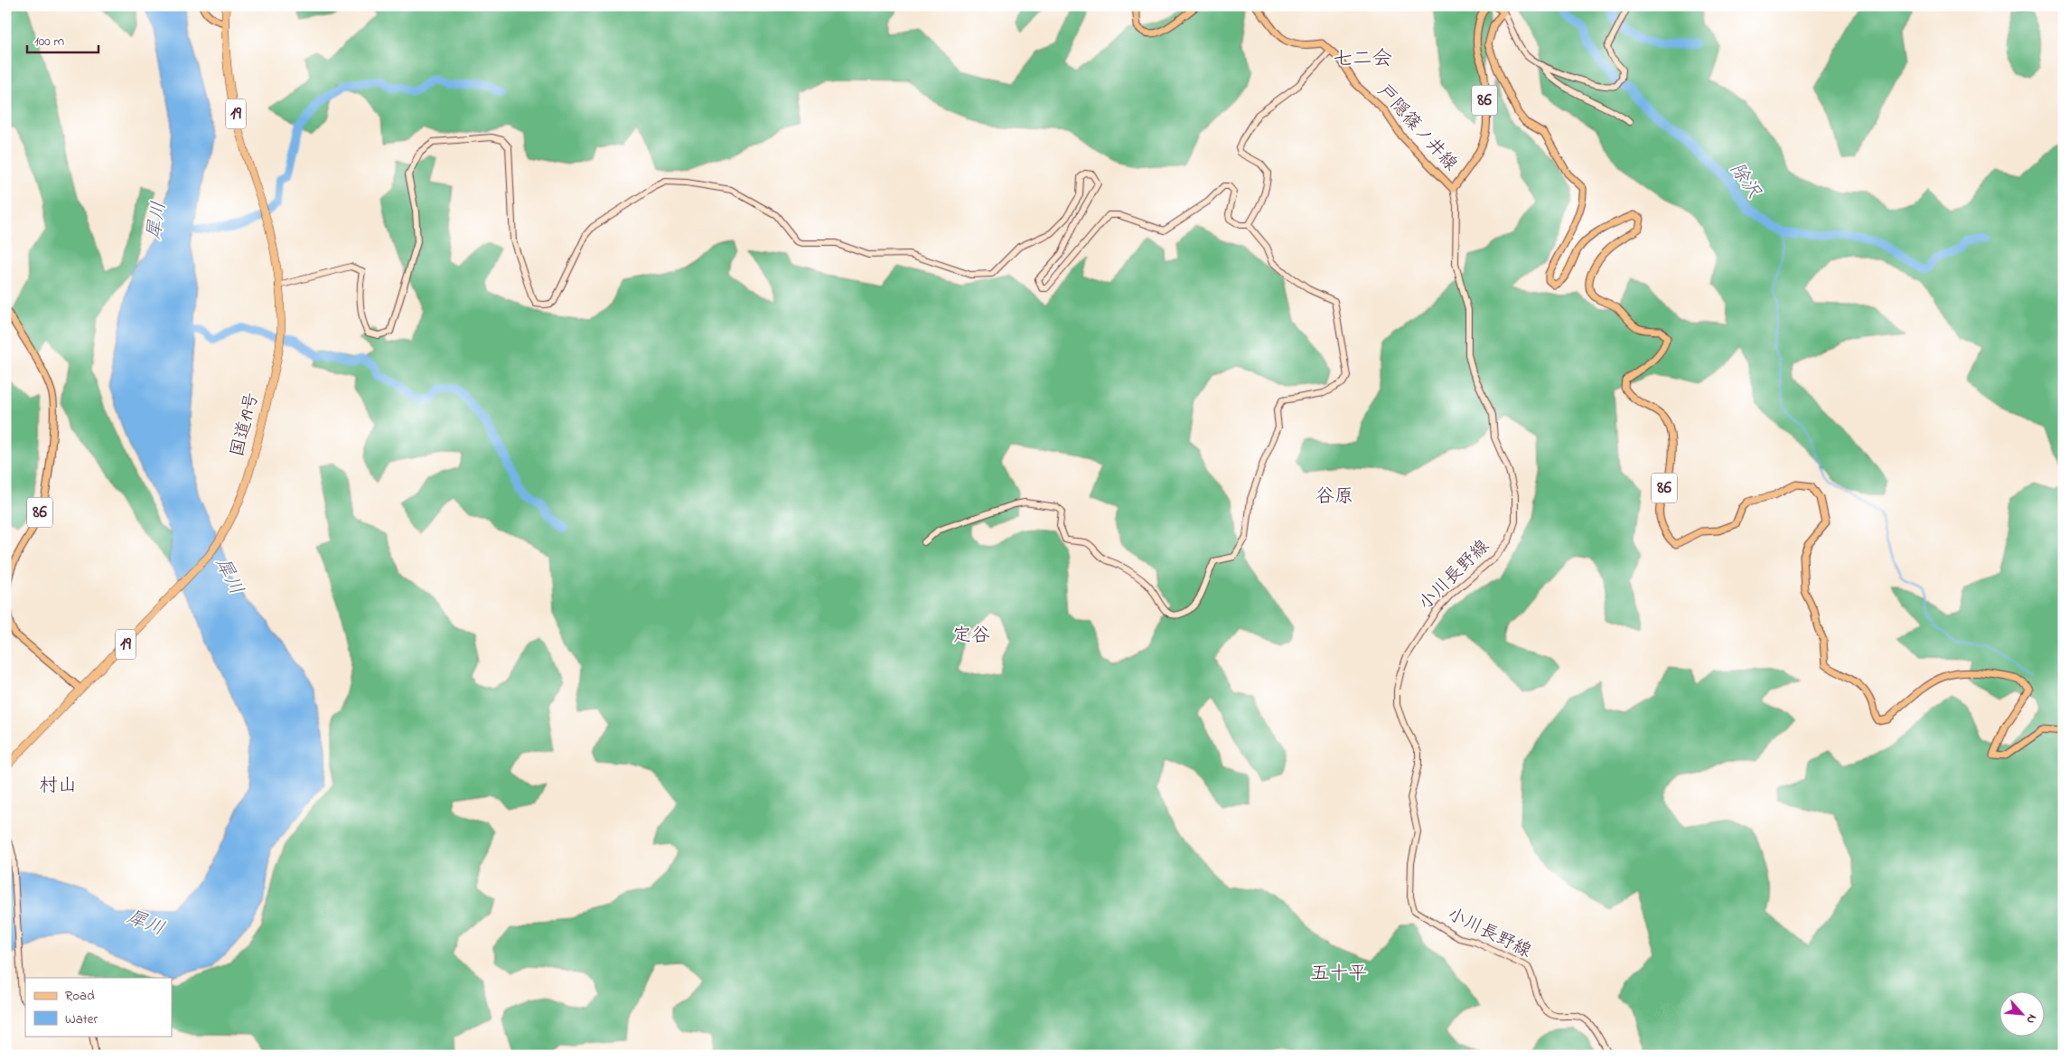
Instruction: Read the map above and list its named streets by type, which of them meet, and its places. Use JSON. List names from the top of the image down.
{
  "streets": {
    "highway": ["19", "国道19号"],
    "main road": ["86", "戸隠篠ノ井線"],
    "street": ["小川長野線"]
  },
  "crossings": [
    ["86", "国道19号"],
    ["戸隠篠ノ井線", "小川長野線"]
  ],
  "districts": [
    "七二会",
    "谷原",
    "定谷",
    "村山",
    "五十平"
  ],
  "water": ["除沢", "犀川"],
  "legend": ["Road", "Water"],
  "scale_bar": "100 m",
  "north": "bottom right"
}
